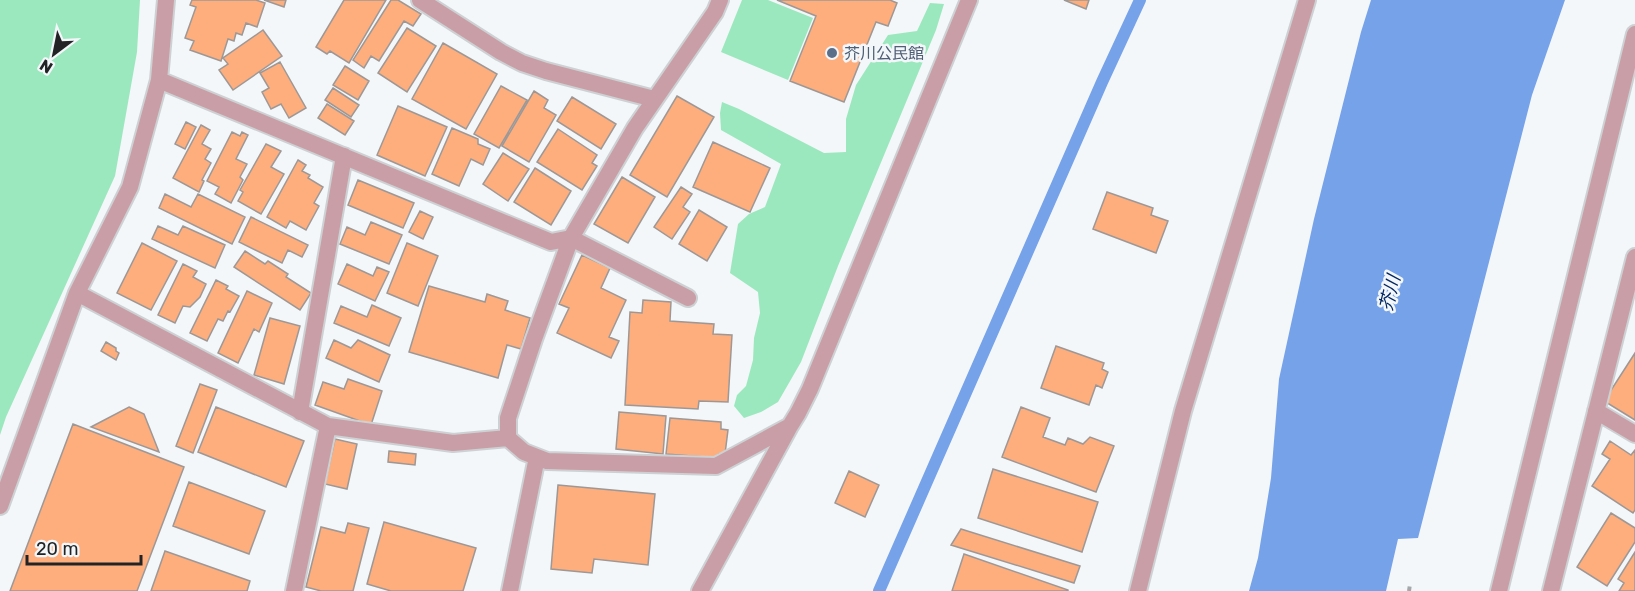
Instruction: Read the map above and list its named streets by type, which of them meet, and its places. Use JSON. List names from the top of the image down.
{
  "water": ["芥川"],
  "places": ["芥川公民館"],
  "scale_bar": "20 m",
  "north": "bottom left"
}
